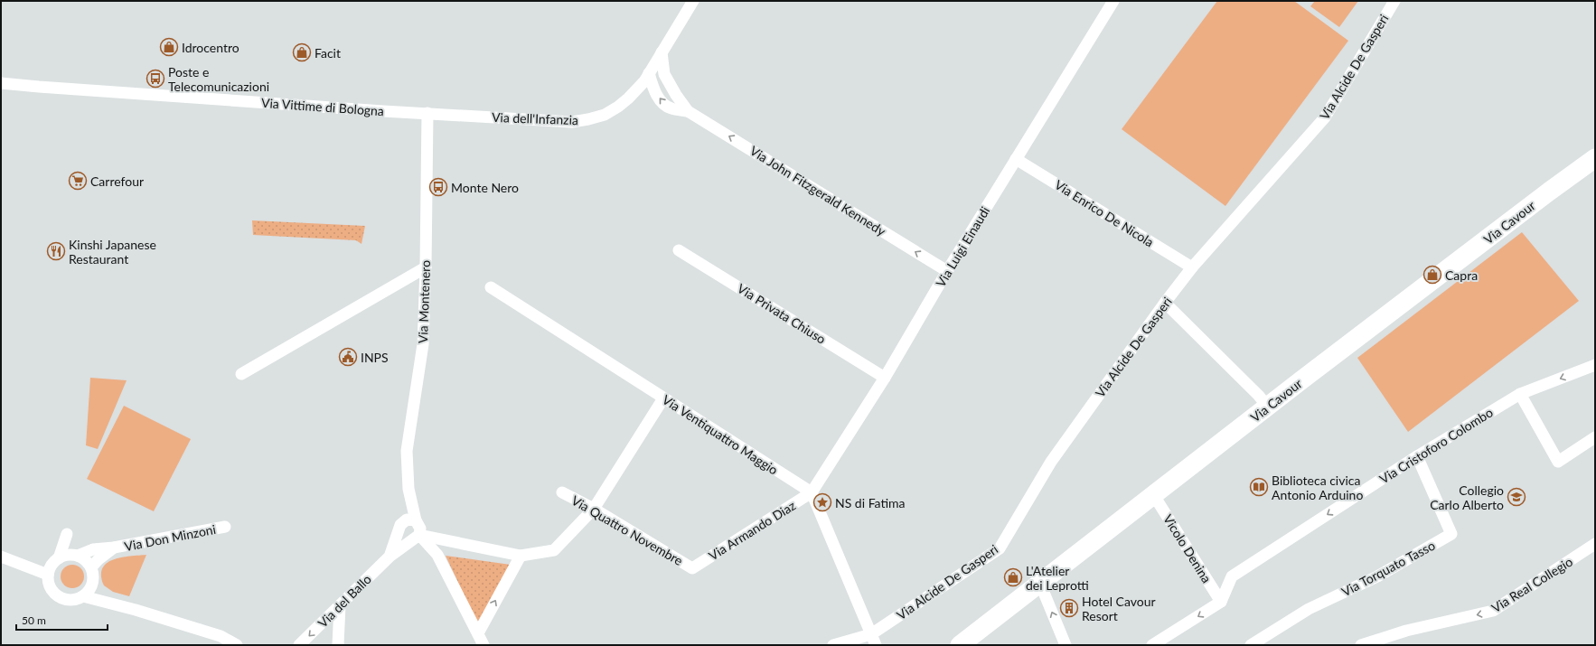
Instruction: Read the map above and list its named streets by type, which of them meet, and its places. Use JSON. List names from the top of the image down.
{
  "streets": {
    "main road": ["Via Cavour"],
    "street": [
      "Via Alcide De Gasperi",
      "Via Vittime di Bologna",
      "Via dell'Infanzia",
      "Via John Fitzgerald Kennedy",
      "Via Enrico De Nicola",
      "Via Luigi Einaudi",
      "Via Montenero",
      "Via Privata Chiuso",
      "Via Ventiquattro Maggio",
      "Via Cristoforo Colombo",
      "Via Quattro Novembre",
      "Via Armando Diaz",
      "Via Don Minzoni",
      "Vicolo Denina",
      "Via Torquato Tasso",
      "Via Real Collegio",
      "Via del Ballo"
    ]
  },
  "crossings": [
    ["Via Alcide De Gasperi", "Via Enrico De Nicola"],
    ["Via Vittime di Bologna", "Via dell'Infanzia"],
    ["Via Vittime di Bologna", "Via Montenero"],
    ["Via dell'Infanzia", "Via John Fitzgerald Kennedy"],
    ["Via dell'Infanzia", "Via Montenero"],
    ["Via John Fitzgerald Kennedy", "Via Luigi Einaudi"],
    ["Via Enrico De Nicola", "Via Luigi Einaudi"],
    ["Via Cavour", "Vicolo Denina"],
    ["Via Luigi Einaudi", "Via Privata Chiuso"],
    ["Via Luigi Einaudi", "Via Ventiquattro Maggio"],
    ["Via Luigi Einaudi", "Via Armando Diaz"],
    ["Via Montenero", "Via del Ballo"],
    ["Via Ventiquattro Maggio", "Via Armando Diaz"],
    ["Via Cristoforo Colombo", "Vicolo Denina"],
    ["Via Cristoforo Colombo", "Via Torquato Tasso"],
    ["Via Quattro Novembre", "Via Armando Diaz"]
  ],
  "one_way": [
    "Via John Fitzgerald Kennedy",
    "Via Cristoforo Colombo",
    "Via Real Collegio",
    "Via del Ballo"
  ],
  "places": {
    "shop": [
      "Idrocentro",
      "Facit",
      "Capra",
      "L'Atelier dei Leprotti"
    ],
    "bus stop": ["Poste e Telecomunicazioni", "Monte Nero"],
    "supermarket": ["Carrefour"],
    "restaurant": ["Kinshi Japanese Restaurant"],
    "public building": ["INPS"],
    "library": ["Biblioteca civica Antonio Arduino"],
    "school or university": ["Collegio Carlo Alberto"],
    "place": ["NS di Fatima"],
    "building": ["Hotel Cavour Resort"]
  },
  "scale_bar": "50 m"
}
